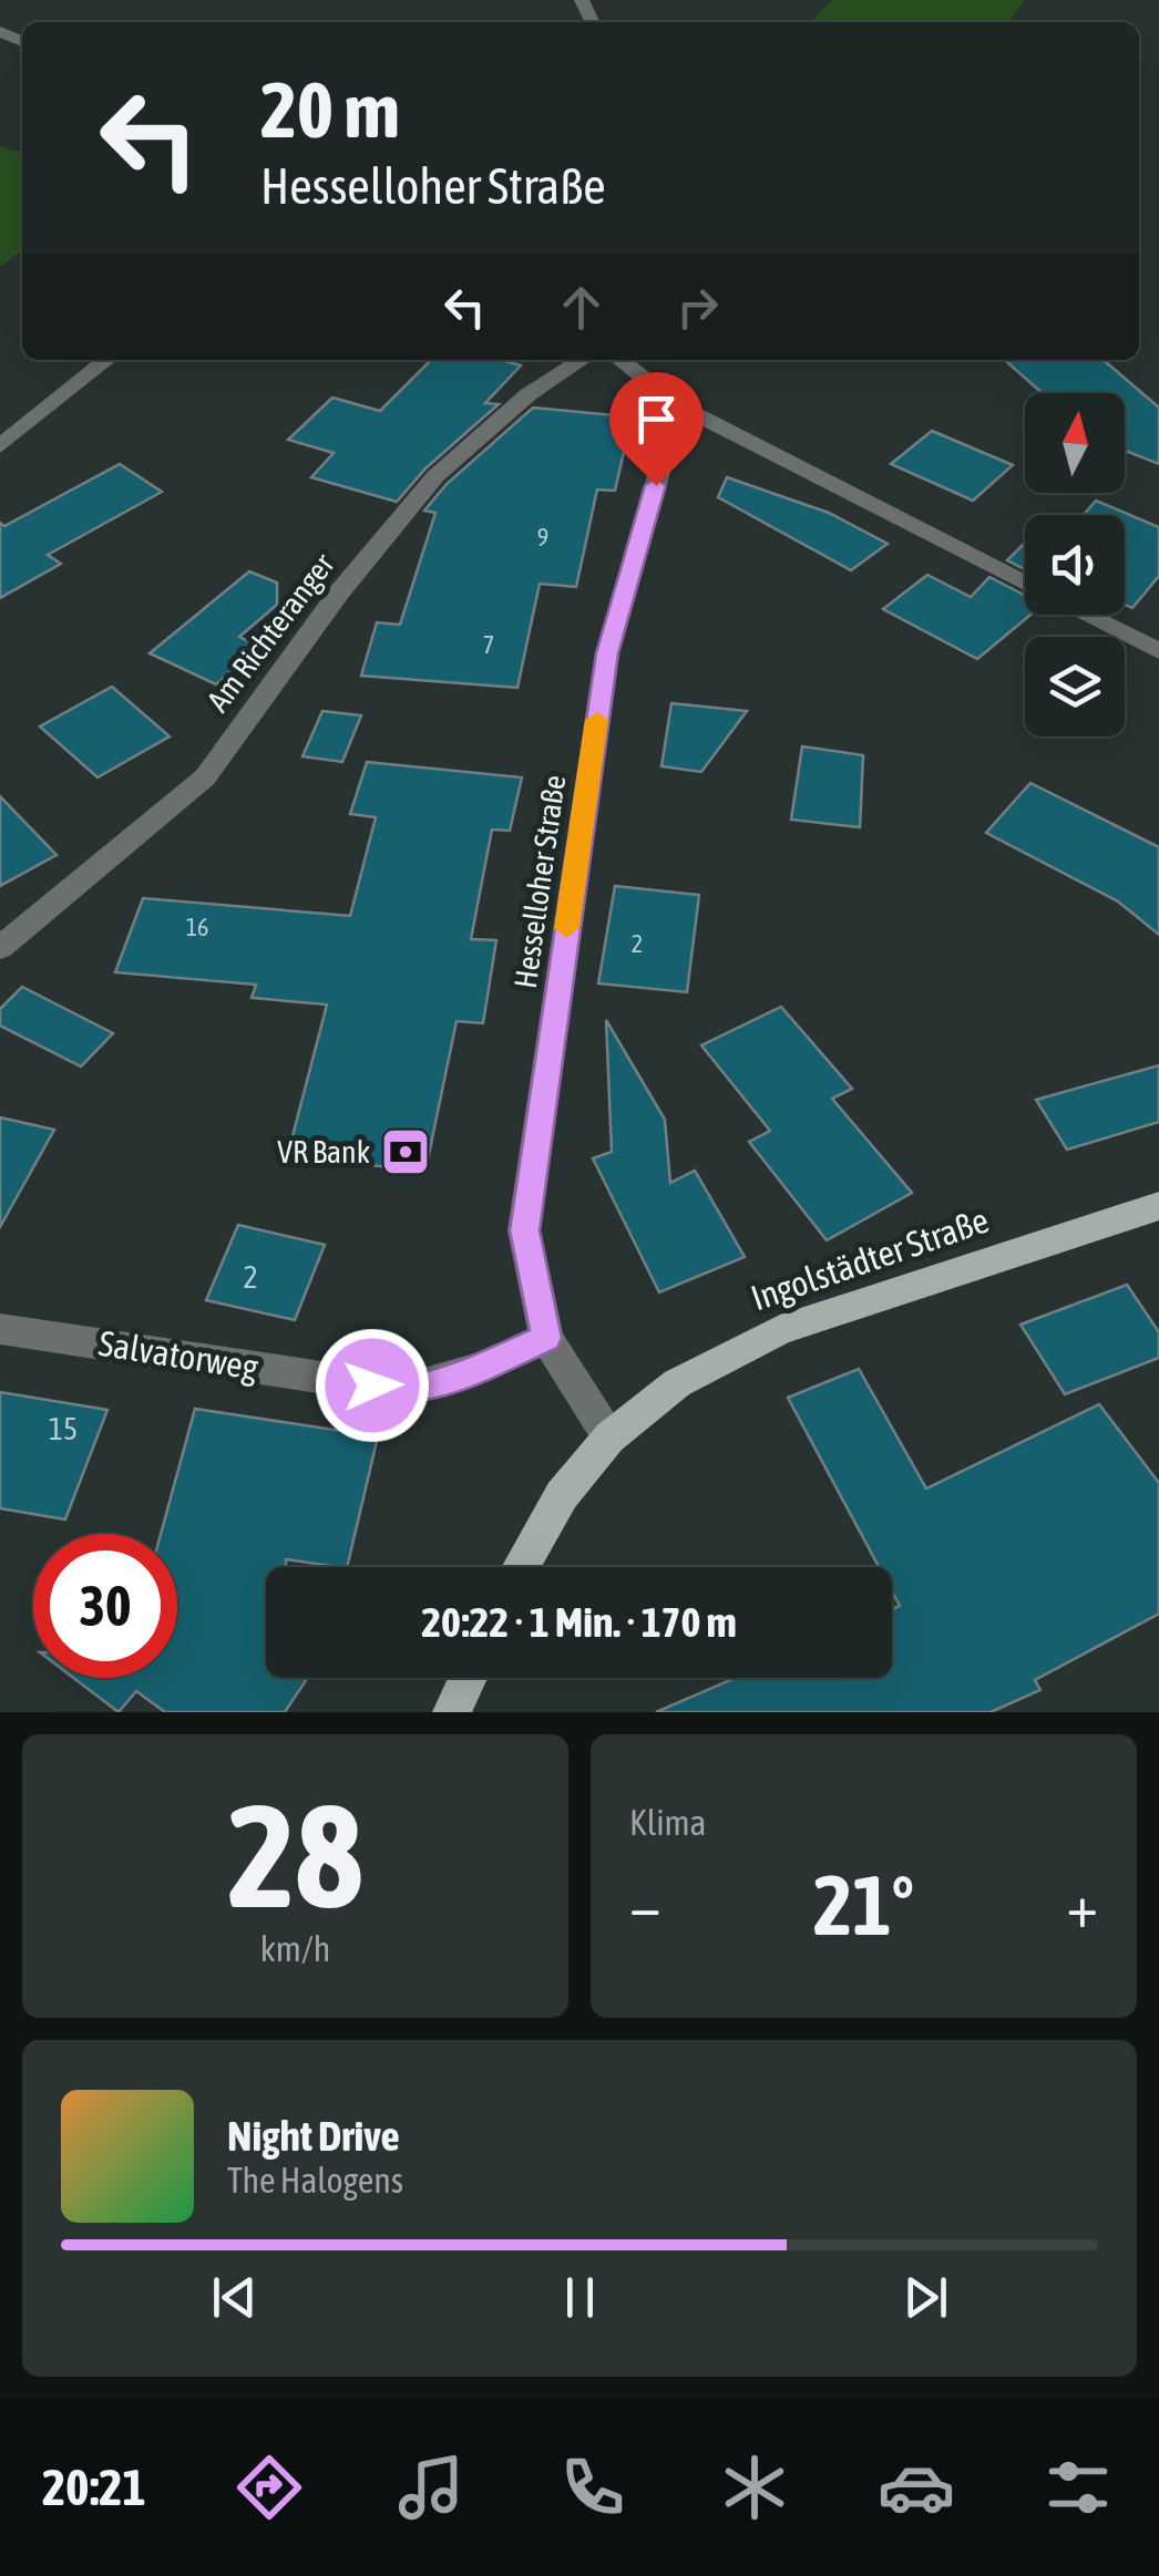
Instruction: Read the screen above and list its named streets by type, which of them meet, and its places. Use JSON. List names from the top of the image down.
{
  "streets": {
    "main road": ["Ingolstädter Straße"],
    "street": ["Am Richteranger", "Hesselloher Straße", "Salvatorweg"]
  },
  "crossings": [
    ["Hesselloher Straße", "Ingolstädter Straße"],
    ["Hesselloher Straße", "Salvatorweg"]
  ],
  "places": {
    "bank": ["VR Bank"]
  },
  "house_numbers": [
    "9",
    "7",
    "16",
    "2",
    "2",
    "15"
  ],
  "north": "top",
  "page": {
    "turn": ["20 m", "Hesselloher Straße"],
    "limit": "30",
    "trip": "20:22 · 1 Min. · 170 m",
    "tile": [
      ["28", "km/h"],
      "Klima"
    ],
    "heat": ["−", "21°", "+"],
    "song": ["Night Drive", "The Halogens"],
    "tabs": "20:21"
  }
}
